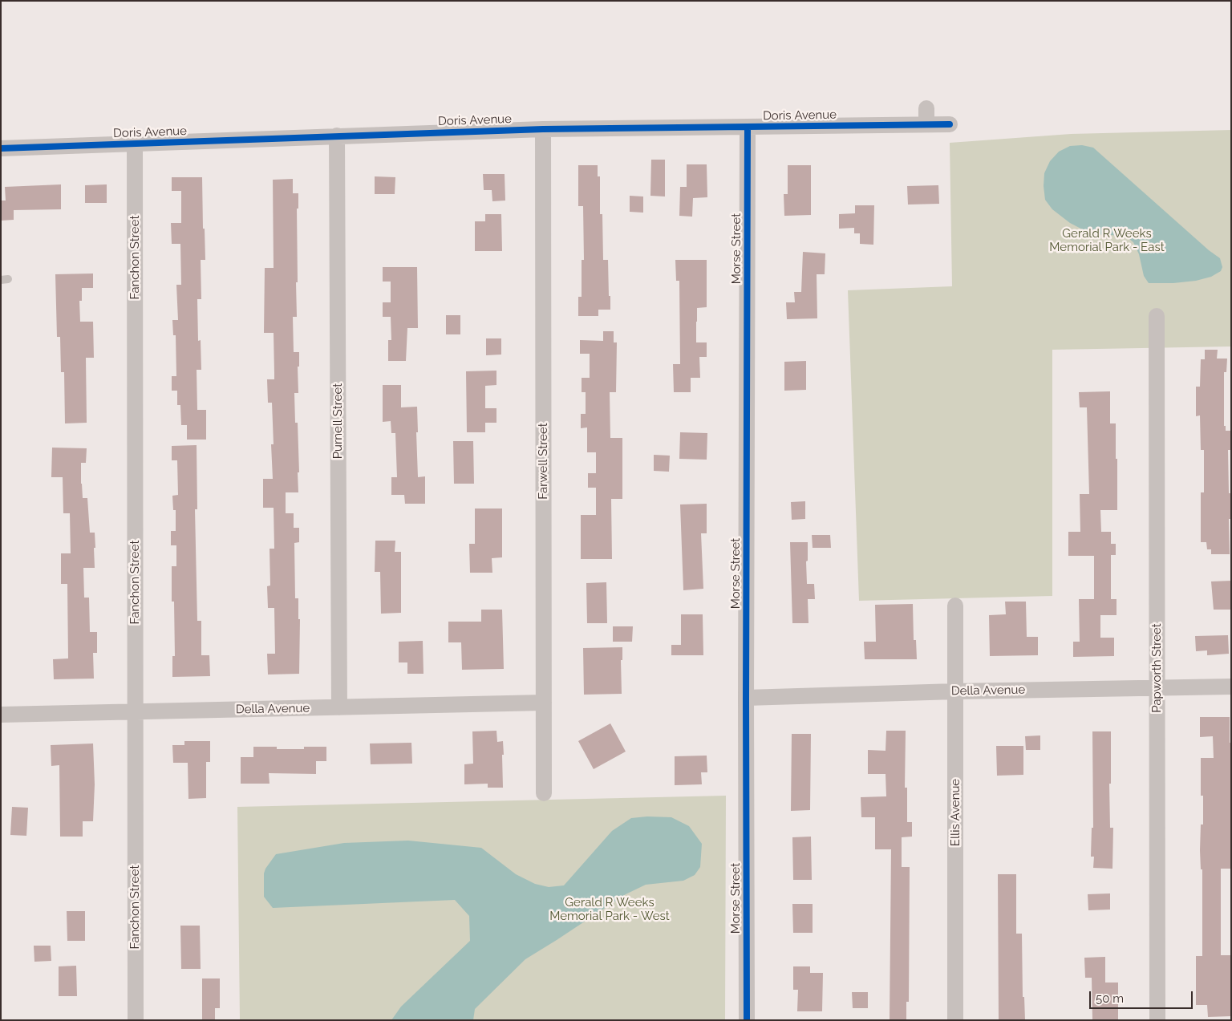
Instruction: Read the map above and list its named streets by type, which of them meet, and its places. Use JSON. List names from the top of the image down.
{
  "streets": {
    "street": [
      "Doris Avenue",
      "Morse Street",
      "Fanchon Street",
      "Purnell Street",
      "Farwell Street",
      "Papworth Street",
      "Della Avenue",
      "Ellis Avenue"
    ]
  },
  "crossings": [
    ["Doris Avenue", "Morse Street"],
    ["Doris Avenue", "Fanchon Street"],
    ["Doris Avenue", "Purnell Street"],
    ["Doris Avenue", "Farwell Street"],
    ["Morse Street", "Della Avenue"],
    ["Fanchon Street", "Della Avenue"],
    ["Purnell Street", "Della Avenue"],
    ["Farwell Street", "Della Avenue"],
    ["Papworth Street", "Della Avenue"],
    ["Della Avenue", "Ellis Avenue"]
  ],
  "parks": ["Gerald R Weeks Memorial Park - East", "Gerald R Weeks Memorial Park - West"],
  "scale_bar": "50 m"
}
